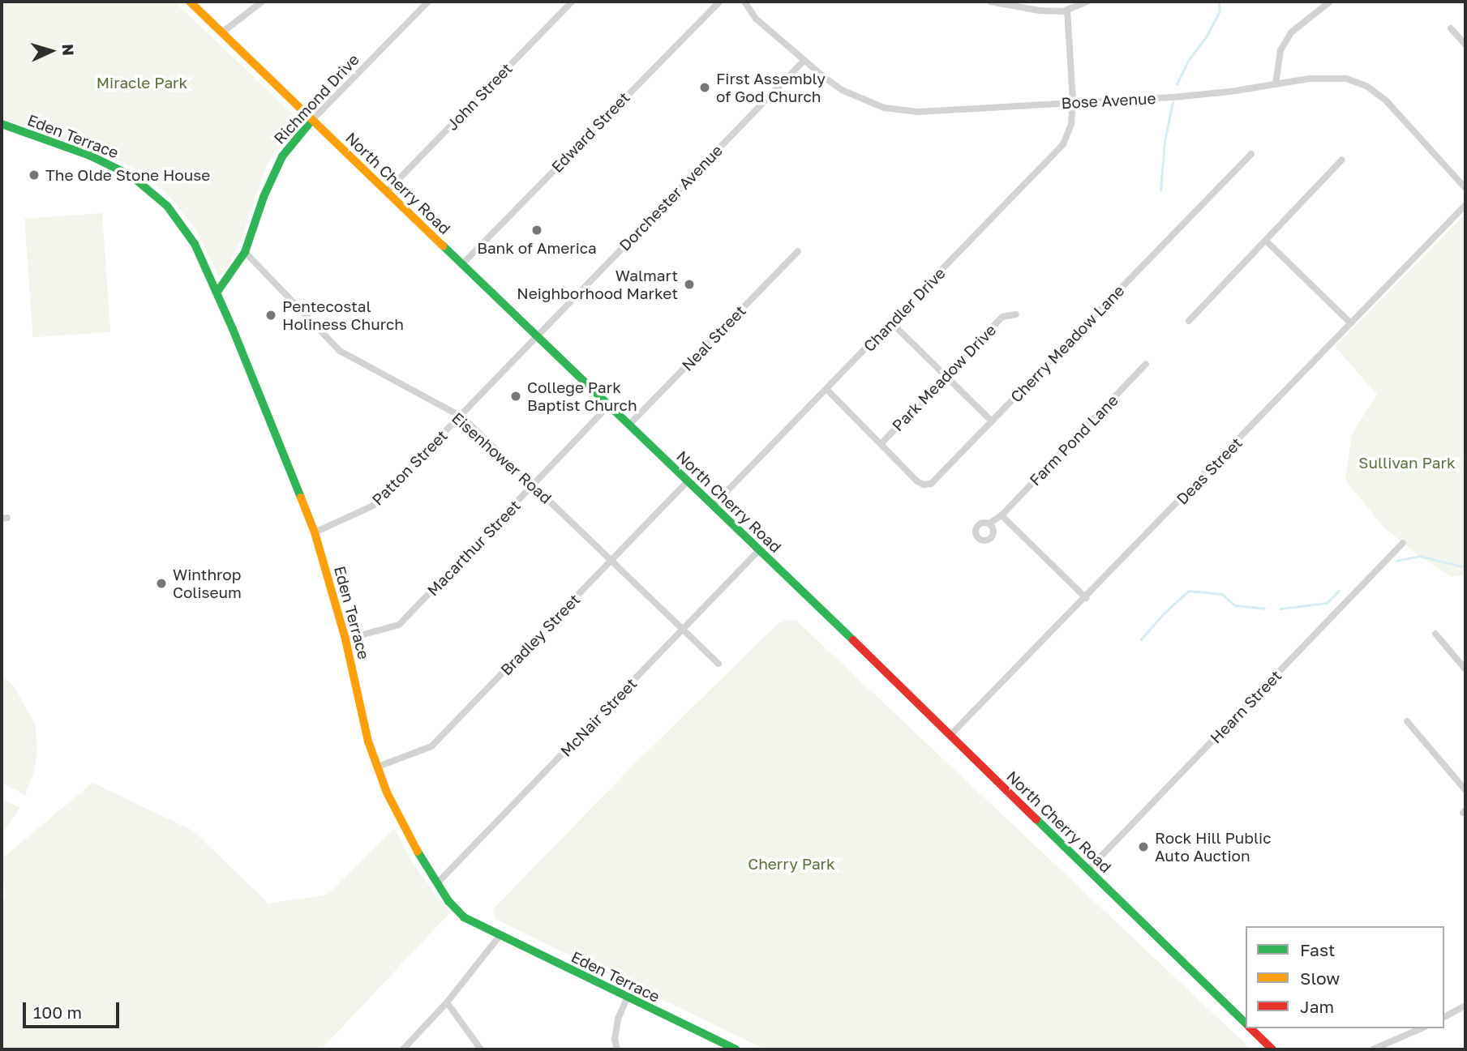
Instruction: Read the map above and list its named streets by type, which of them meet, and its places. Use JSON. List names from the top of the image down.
{
  "streets": {
    "main road": ["Richmond Drive", "Eden Terrace", "North Cherry Road"],
    "street": [
      "John Street",
      "Bose Avenue",
      "Edward Street",
      "Dorchester Avenue",
      "Chandler Drive",
      "Neal Street",
      "Cherry Meadow Lane",
      "Park Meadow Drive",
      "Farm Pond Lane",
      "Eisenhower Road",
      "Patton Street",
      "Deas Street",
      "Macarthur Street",
      "Bradley Street",
      "Hearn Street",
      "McNair Street"
    ]
  },
  "crossings": [
    ["John Street", "North Cherry Road"],
    ["Richmond Drive", "Eden Terrace"],
    ["Richmond Drive", "North Cherry Road"],
    ["Richmond Drive", "Eisenhower Road"],
    ["Bose Avenue", "Dorchester Avenue"],
    ["Bose Avenue", "Chandler Drive"],
    ["Edward Street", "North Cherry Road"],
    ["Eden Terrace", "Patton Street"],
    ["Eden Terrace", "Macarthur Street"],
    ["Eden Terrace", "Bradley Street"],
    ["Eden Terrace", "McNair Street"],
    ["North Cherry Road", "Dorchester Avenue"],
    ["North Cherry Road", "Chandler Drive"],
    ["North Cherry Road", "Neal Street"],
    ["North Cherry Road", "Patton Street"],
    ["North Cherry Road", "Deas Street"],
    ["North Cherry Road", "Macarthur Street"],
    ["North Cherry Road", "Bradley Street"],
    ["North Cherry Road", "Hearn Street"],
    ["North Cherry Road", "McNair Street"],
    ["Dorchester Avenue", "Patton Street"],
    ["Chandler Drive", "Park Meadow Drive"],
    ["Cherry Meadow Lane", "Park Meadow Drive"],
    ["Eisenhower Road", "Patton Street"],
    ["Eisenhower Road", "Macarthur Street"],
    ["Eisenhower Road", "Bradley Street"],
    ["Eisenhower Road", "McNair Street"]
  ],
  "parks": ["Miracle Park", "Sullivan Park", "Cherry Park"],
  "places": [
    "First Assembly of God Church",
    "The Olde Stone House",
    "Bank of America",
    "Walmart Neighborhood Market",
    "Pentecostal Holiness Church",
    "College Park Baptist Church",
    "Winthrop Coliseum",
    "Rock Hill Public Auto Auction"
  ],
  "legend": ["Fast", "Slow", "Jam"],
  "scale_bar": "100 m",
  "north": "right"
}
